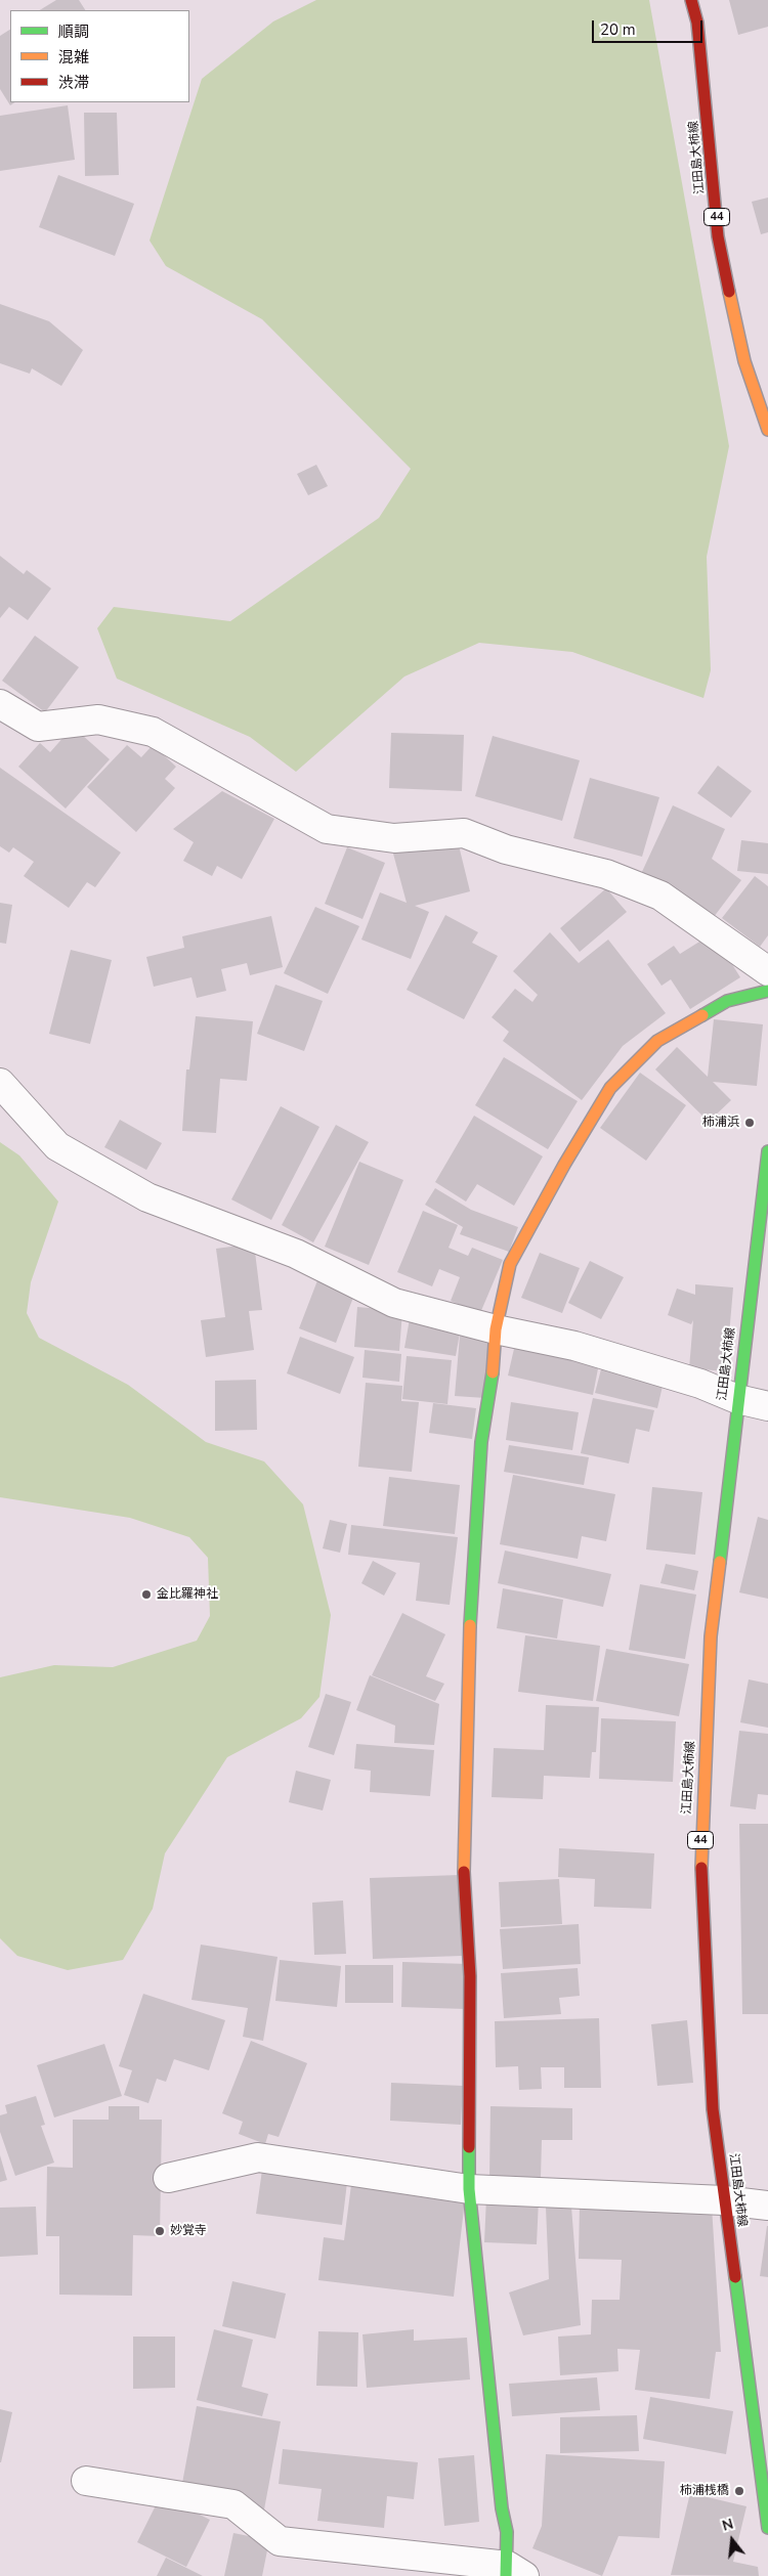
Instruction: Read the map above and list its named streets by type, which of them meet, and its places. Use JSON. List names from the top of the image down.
{
  "streets": {
    "main road": ["江田島大柿線", "44"]
  },
  "places": [
    "柿浦浜",
    "金比羅神社",
    "妙覚寺",
    "柿浦桟橋"
  ],
  "legend": ["順調", "混雑", "渋滞"],
  "scale_bar": "20 m",
  "north": "top"
}
